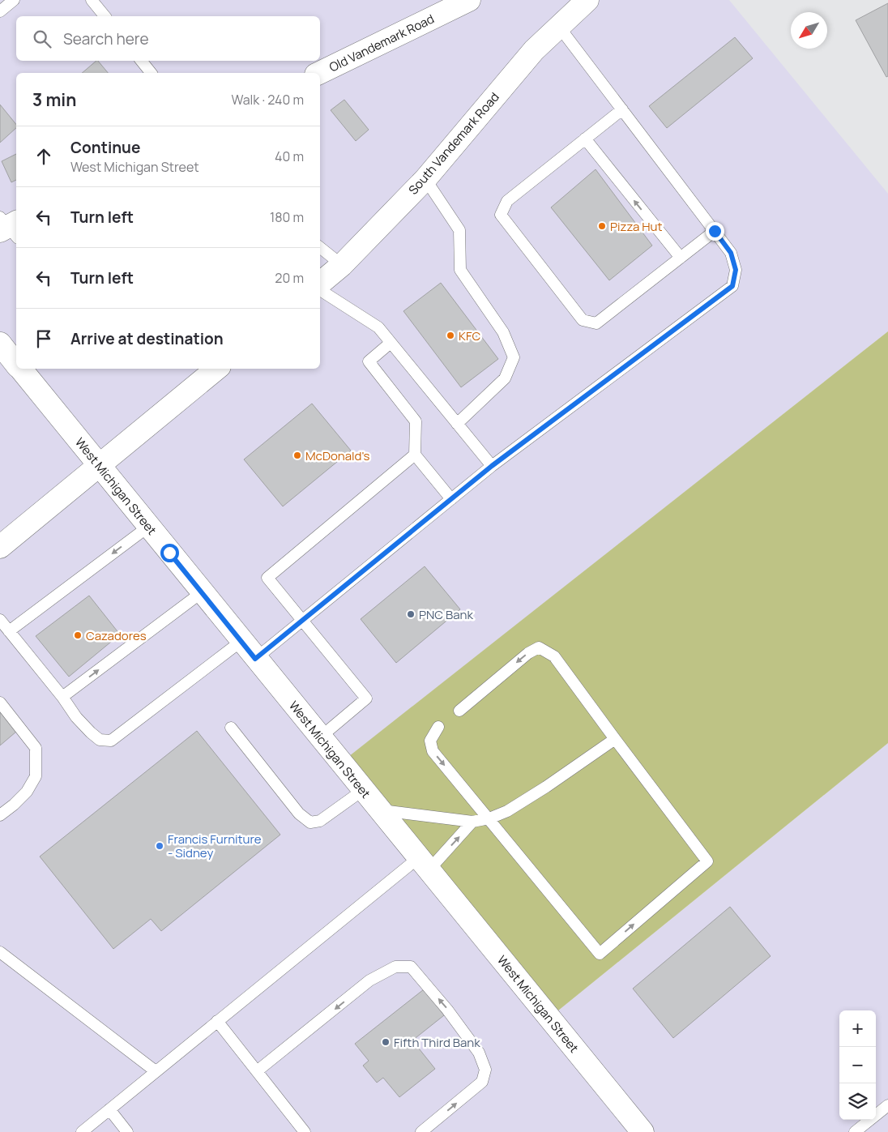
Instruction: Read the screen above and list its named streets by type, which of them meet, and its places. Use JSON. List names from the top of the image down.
{
  "streets": {
    "main road": ["Old Vandemark Road", "South Vandemark Road", "West Michigan Street"]
  },
  "places": [
    "Pizza Hut",
    "KFC",
    "McDonald's",
    "PNC Bank",
    "Cazadores",
    "Francis Furniture - Sidney",
    "Fifth Third Bank"
  ],
  "north": "bottom left",
  "page": {
    "search": "Search here",
    "heading": ["3 min", "Walk · 240 m"],
    "list": [
      ["Continue", "West Michigan Street", "40 m"],
      ["Turn left", "180 m"],
      ["Turn left", "20 m"],
      "Arrive at destination"
    ],
    "map_buttons": ["+", "−"]
  }
}
